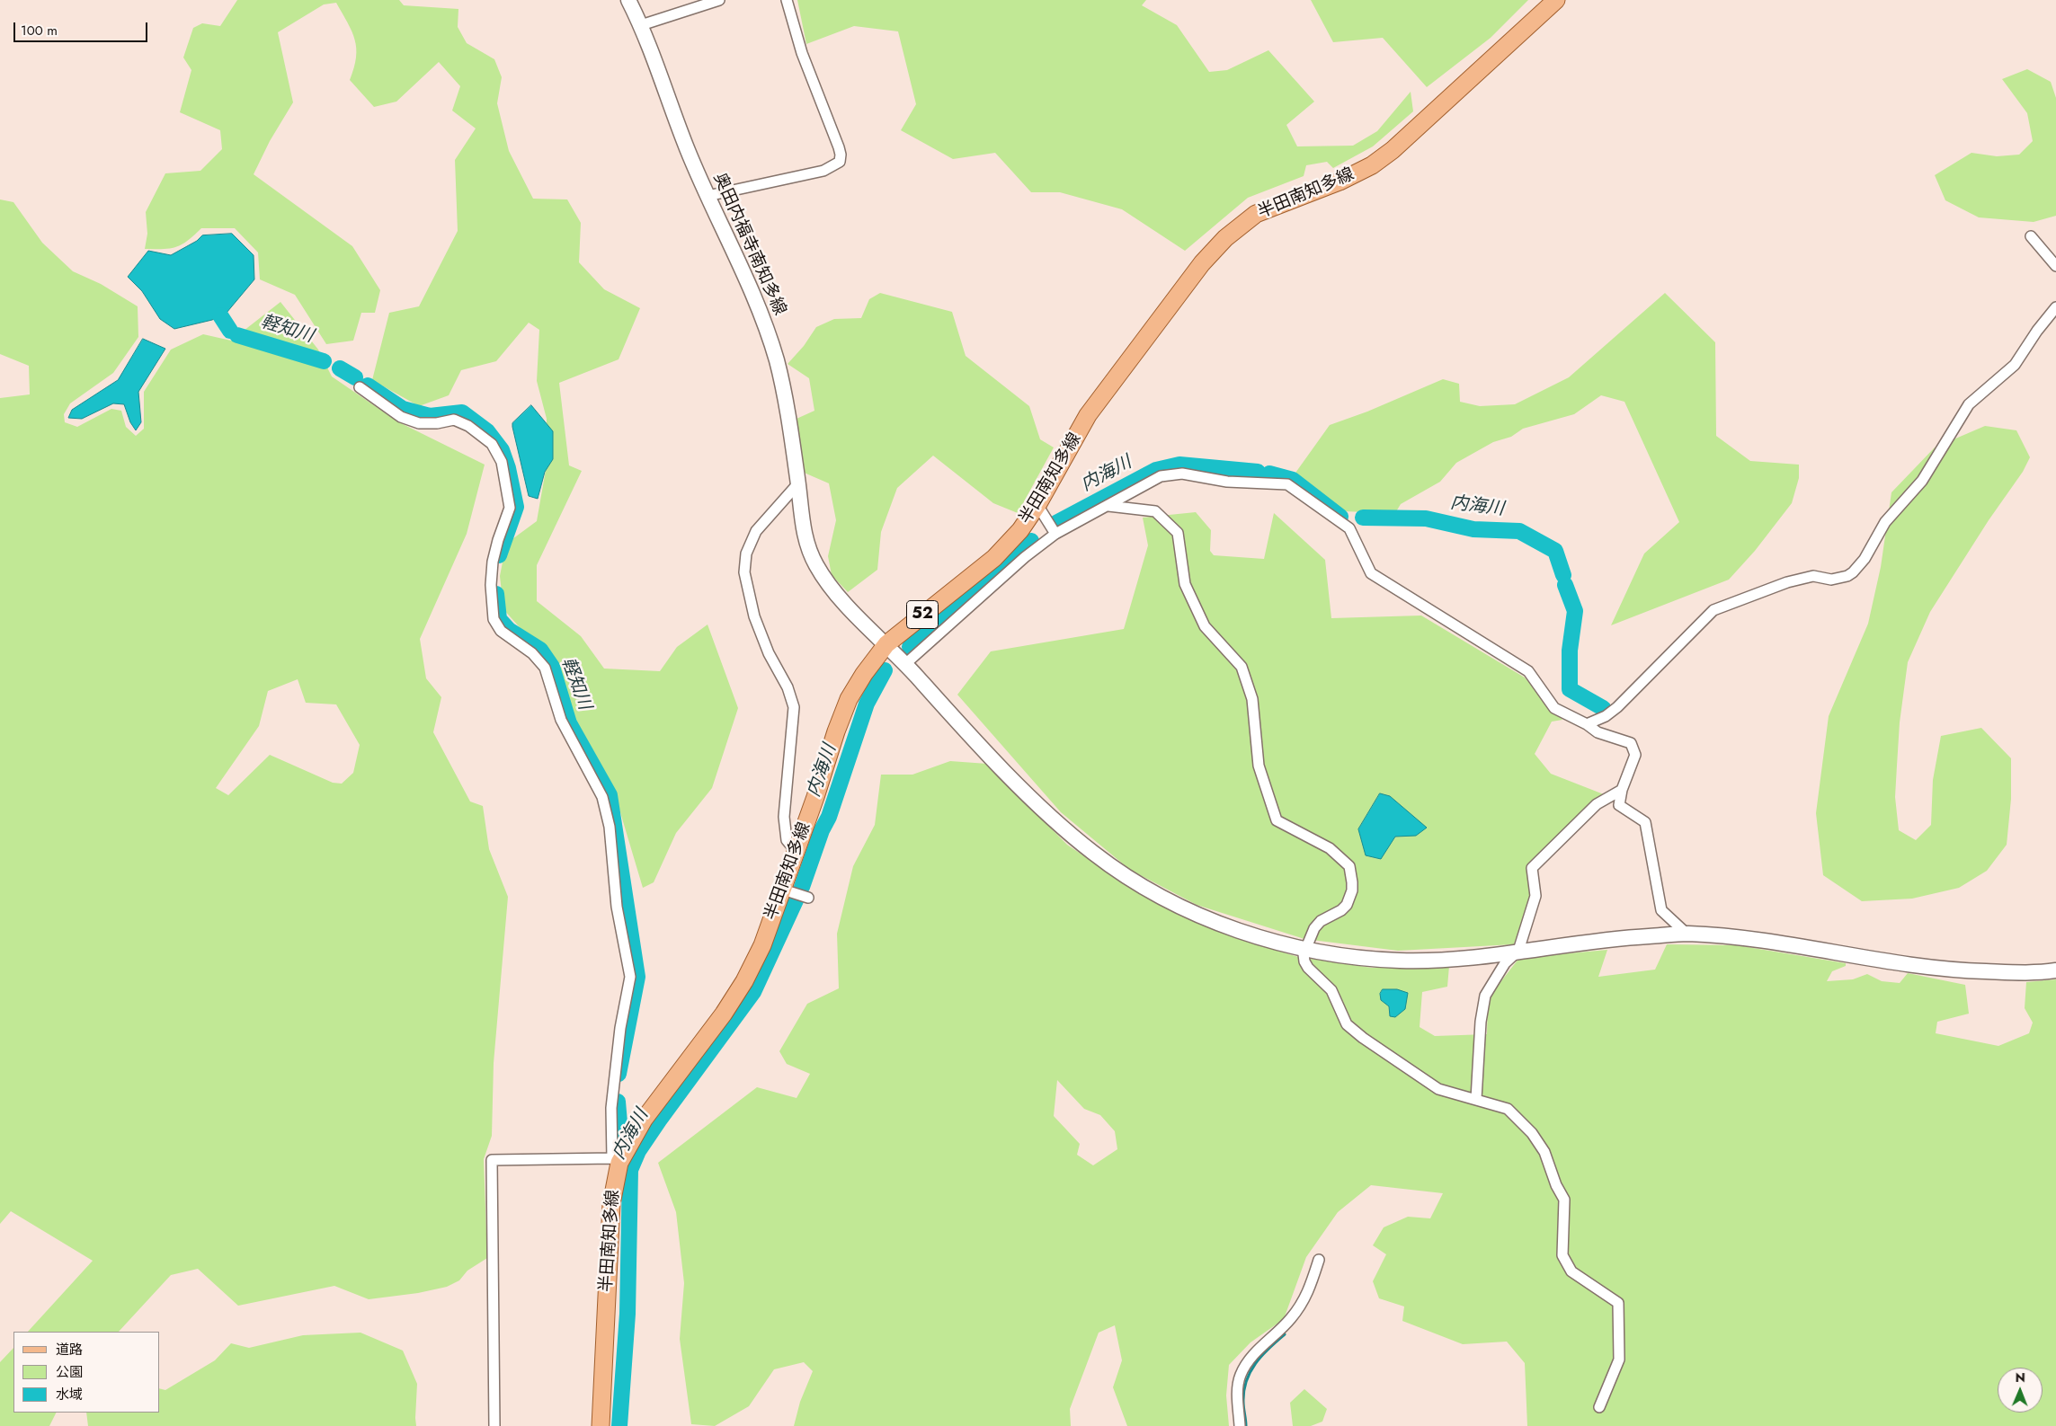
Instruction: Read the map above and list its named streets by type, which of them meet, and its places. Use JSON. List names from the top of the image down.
{
  "streets": {
    "main road": ["半田南知多線", "52"],
    "street": ["奥田内福寺南知多線"]
  },
  "crossings": [
    ["半田南知多線", "奥田内福寺南知多線"]
  ],
  "water": ["軽知川", "内海川"],
  "legend": ["道路", "公園", "水域"],
  "scale_bar": "100 m",
  "north": "top"
}
